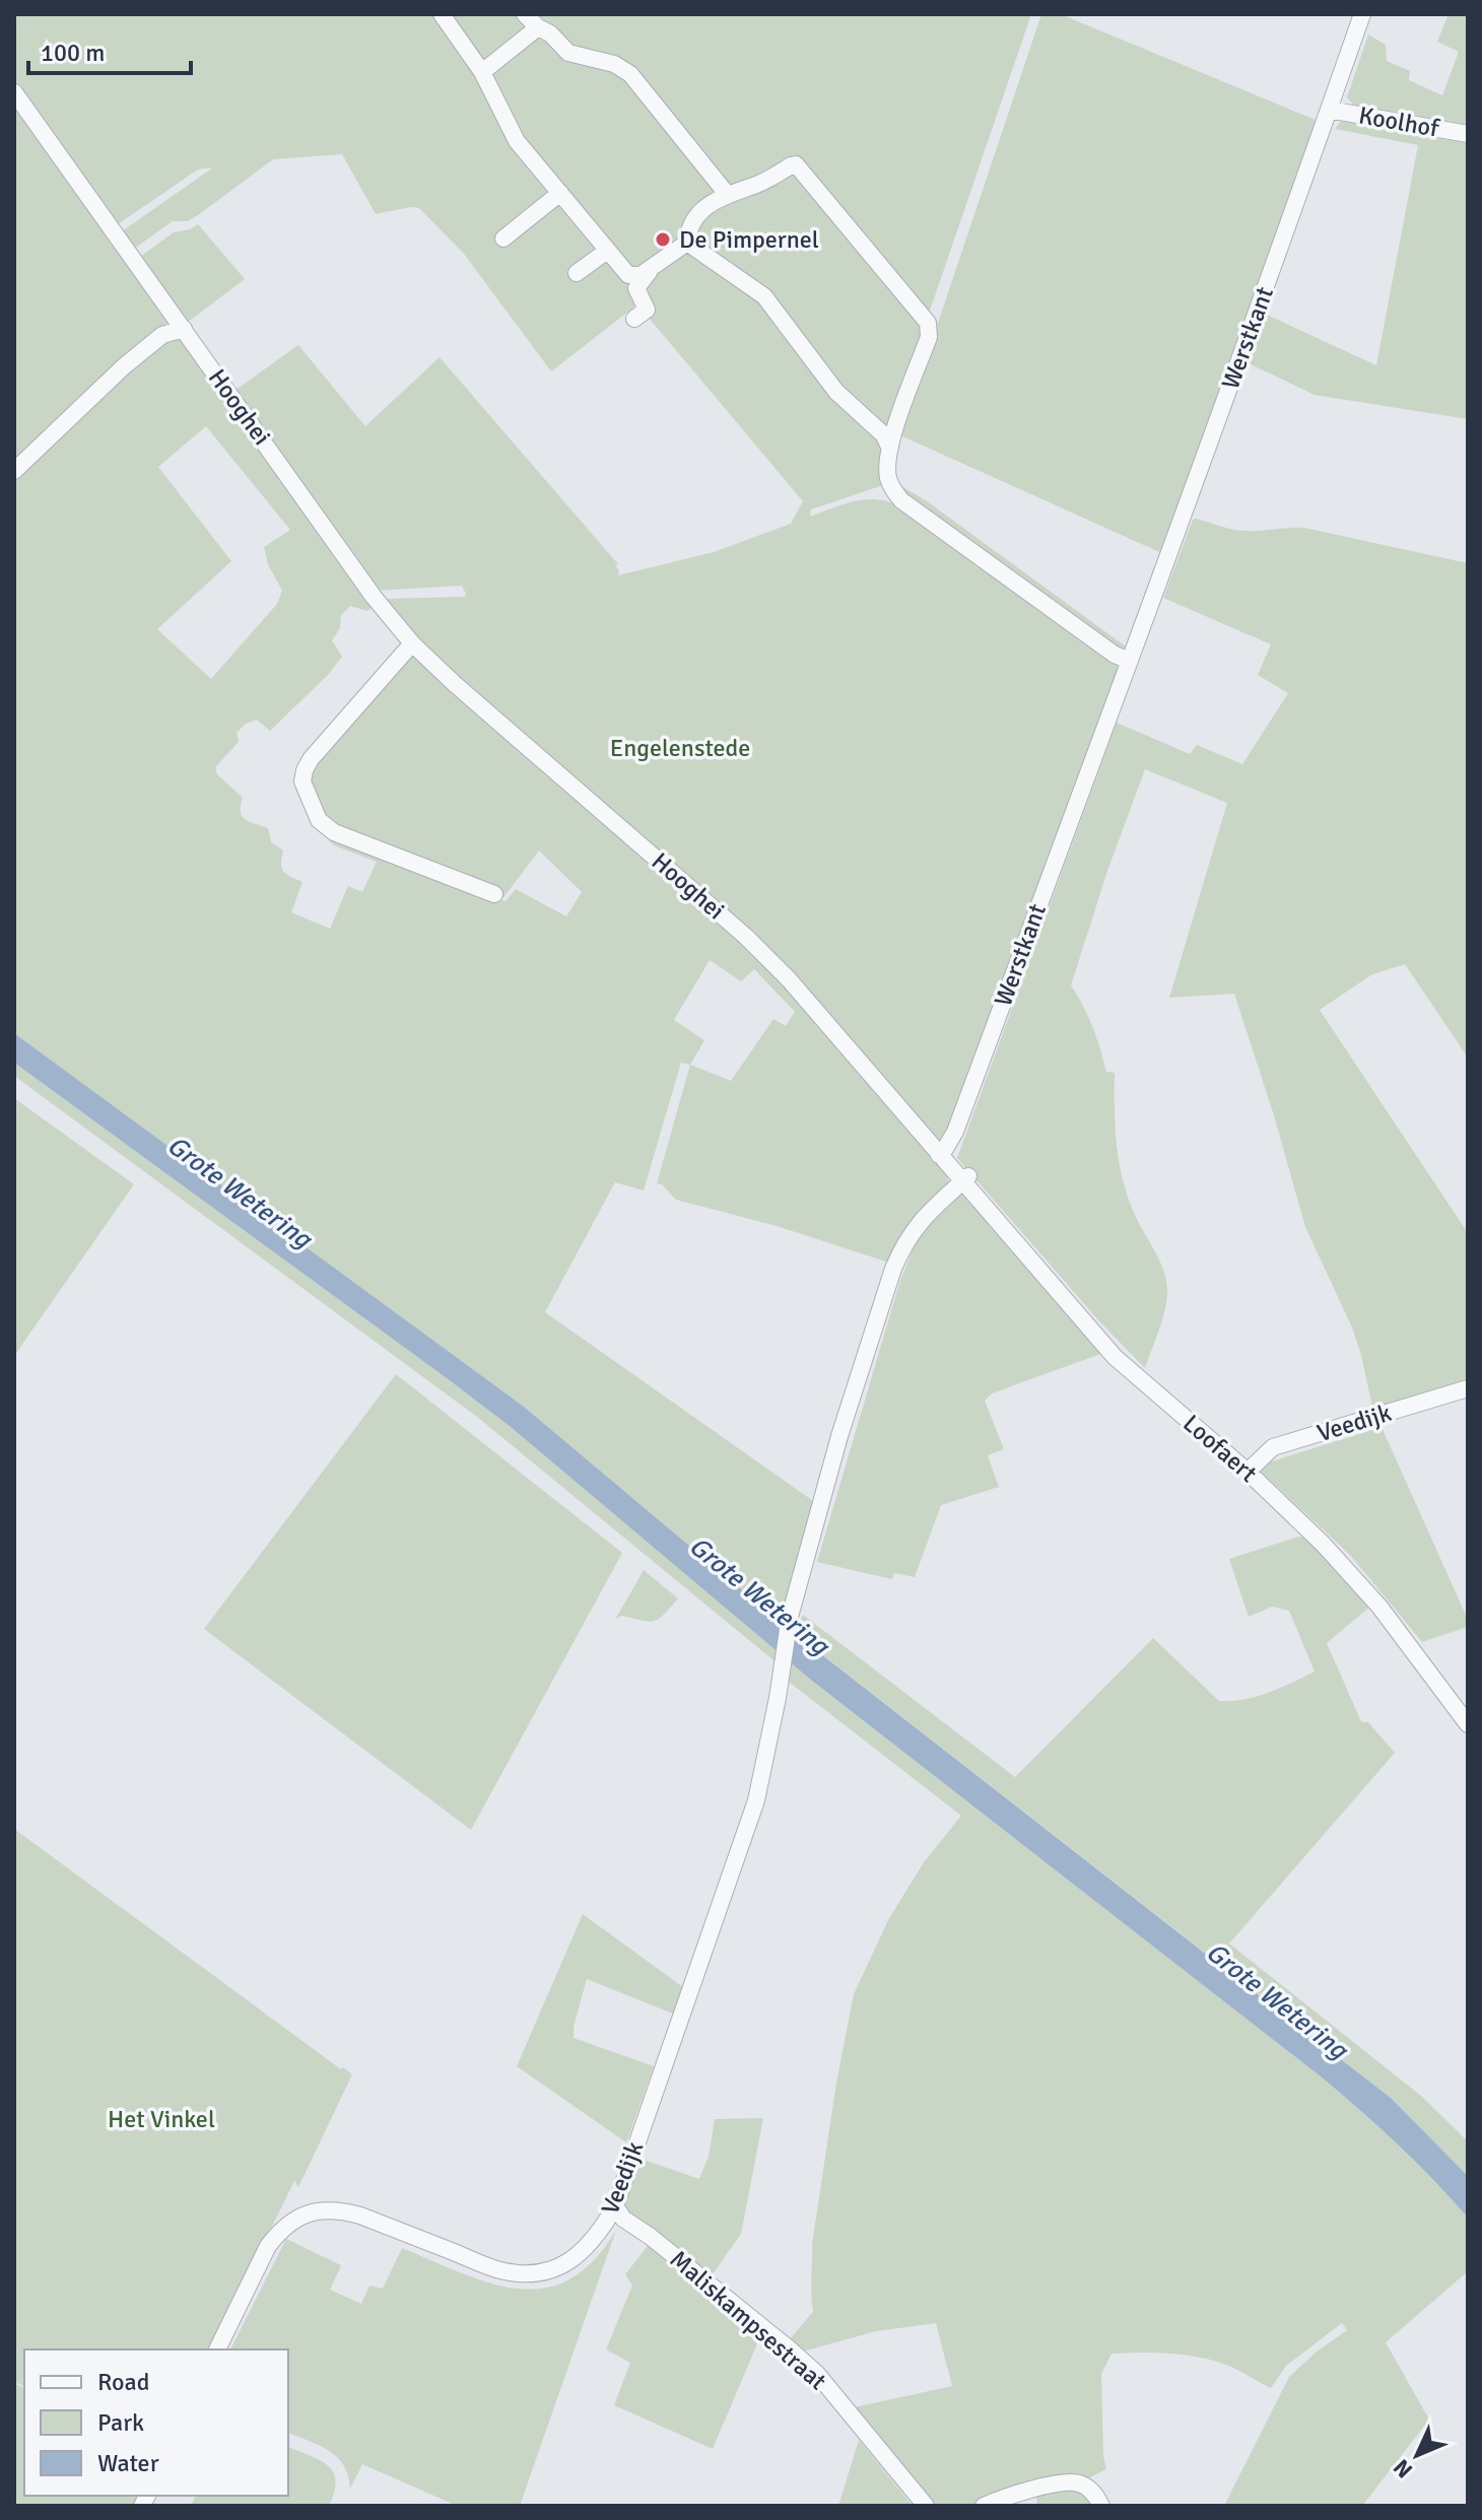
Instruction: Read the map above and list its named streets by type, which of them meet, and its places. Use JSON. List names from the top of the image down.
{
  "streets": {
    "street": [
      "Koolhof",
      "Werstkant",
      "Hooghei",
      "Veedijk",
      "Loofaert",
      "Maliskampsestraat"
    ]
  },
  "crossings": [
    ["Koolhof", "Werstkant"],
    ["Werstkant", "Hooghei"],
    ["Werstkant", "Loofaert"],
    ["Hooghei", "Loofaert"],
    ["Veedijk", "Loofaert"],
    ["Veedijk", "Maliskampsestraat"]
  ],
  "water": ["Grote Wetering"],
  "parks": ["Engelenstede", "Het Vinkel"],
  "places": ["De Pimpernel"],
  "legend": ["Road", "Park", "Water"],
  "scale_bar": "100 m",
  "north": "bottom left"
}
